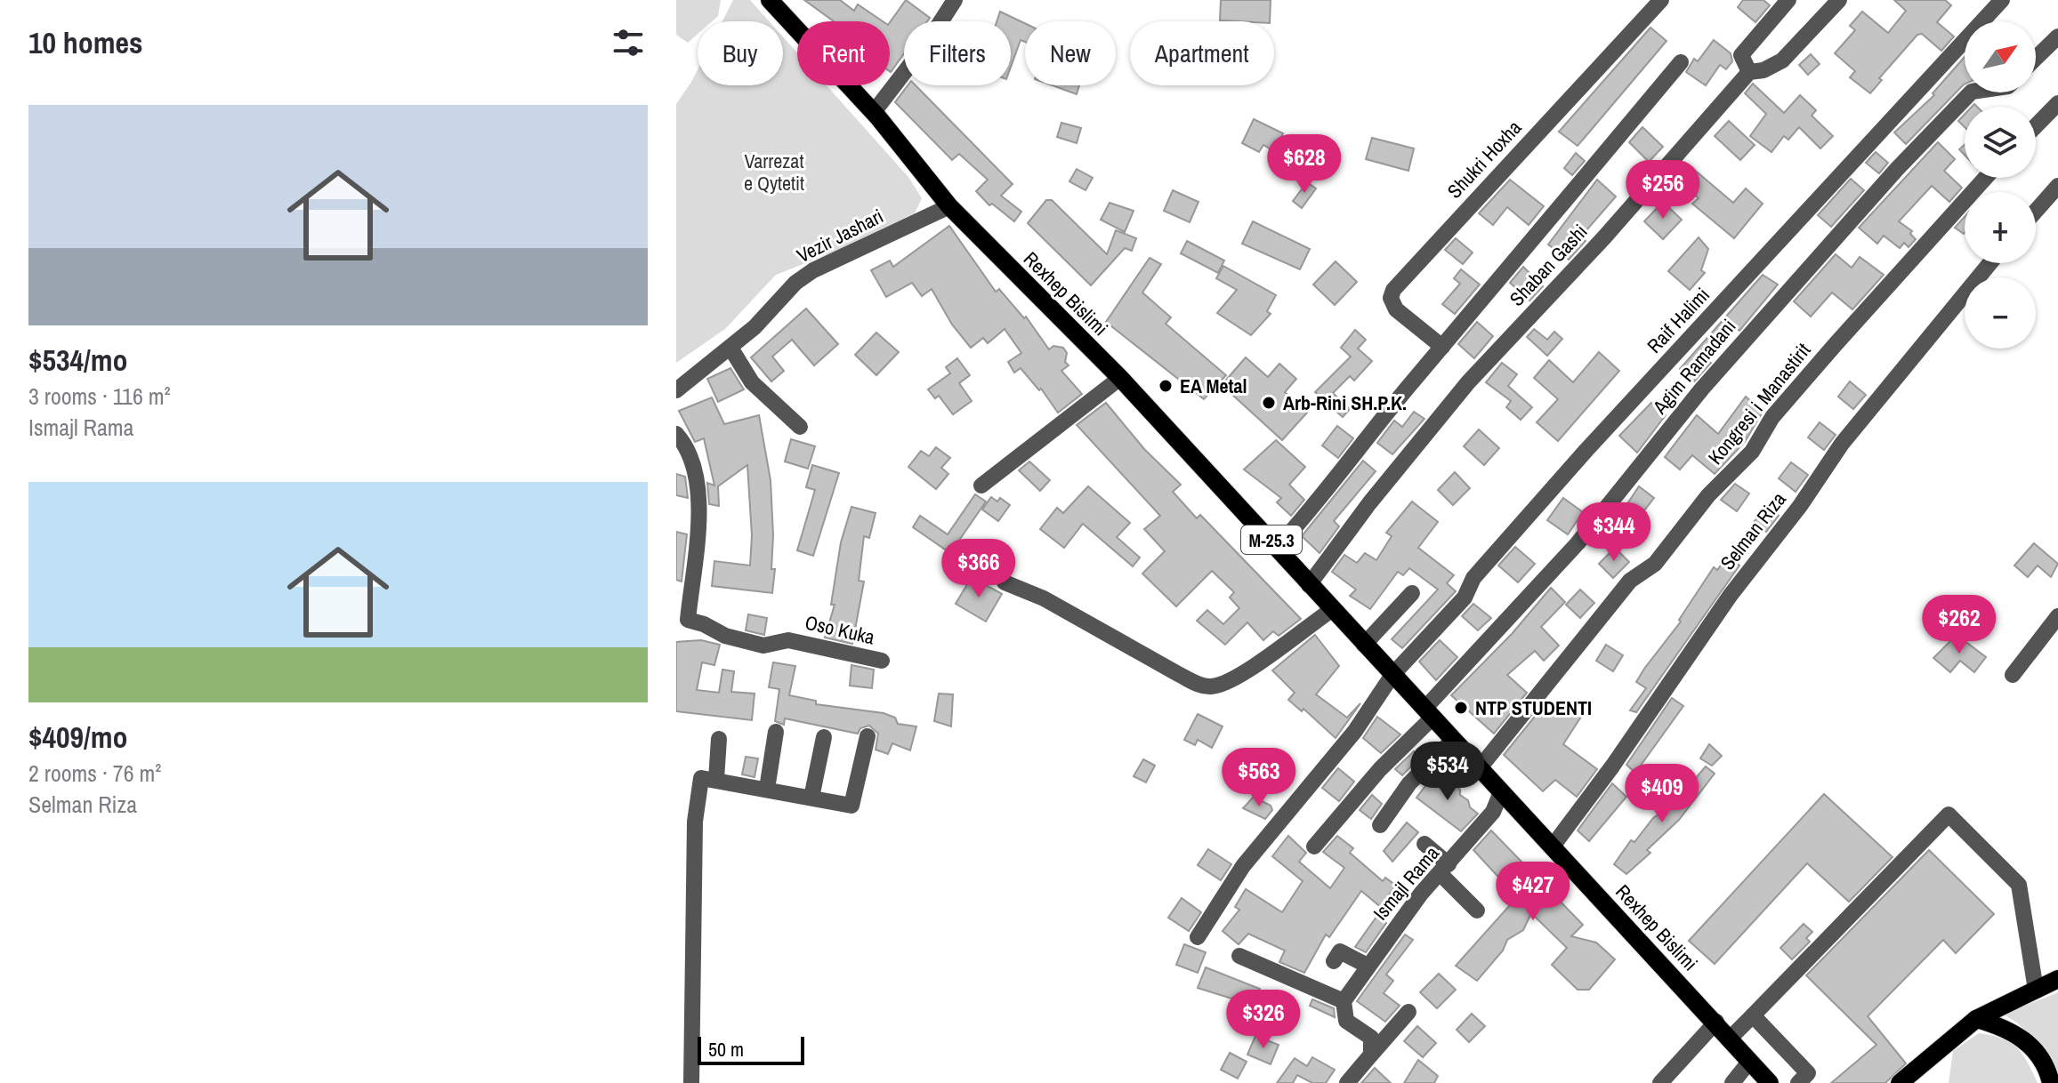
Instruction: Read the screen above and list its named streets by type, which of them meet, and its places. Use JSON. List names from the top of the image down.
{
  "streets": {
    "main road": ["Rexhep Bislimi", "M-25.3"],
    "street": [
      "Shukri Hoxha",
      "Vezir Jashari",
      "Shaban Gashi",
      "Raif Halimi",
      "Agim Ramadani",
      "Kongresi i Manastirit",
      "Selman Riza",
      "Oso Kuka",
      "Ismajl Rama"
    ]
  },
  "crossings": [
    ["Vezir Jashari", "Rexhep Bislimi"],
    ["Shaban Gashi", "Rexhep Bislimi"],
    ["Rexhep Bislimi", "Raif Halimi"],
    ["Rexhep Bislimi", "Agim Ramadani"],
    ["Rexhep Bislimi", "Kongresi i Manastirit"],
    ["Rexhep Bislimi", "Selman Riza"],
    ["Rexhep Bislimi", "Ismajl Rama"]
  ],
  "parks": ["Varrezat e Qytetit"],
  "places": ["EA Metal", "Arb-Rini SH.P.K.", "NTP STUDENTI"],
  "scale_bar": "50 m",
  "north": "top right",
  "page": {
    "heading": "10 homes",
    "map_buttons": ["+", "−"],
    "chip": [
      "Buy",
      "Rent",
      "Filters",
      "New",
      "Apartment"
    ],
    "list": [
      {
        "name": "$534/mo",
        "note": "3 rooms · 116 m² · Ismajl Rama"
      },
      {
        "name": "$409/mo",
        "note": "2 rooms · 76 m² · Selman Riza"
      }
    ],
    "price": [
      "$628",
      "$256",
      "$344",
      "$366",
      "$262",
      "$534",
      "$563",
      "$409",
      "$427",
      "$326"
    ],
    "scale": "50 m"
  }
}
